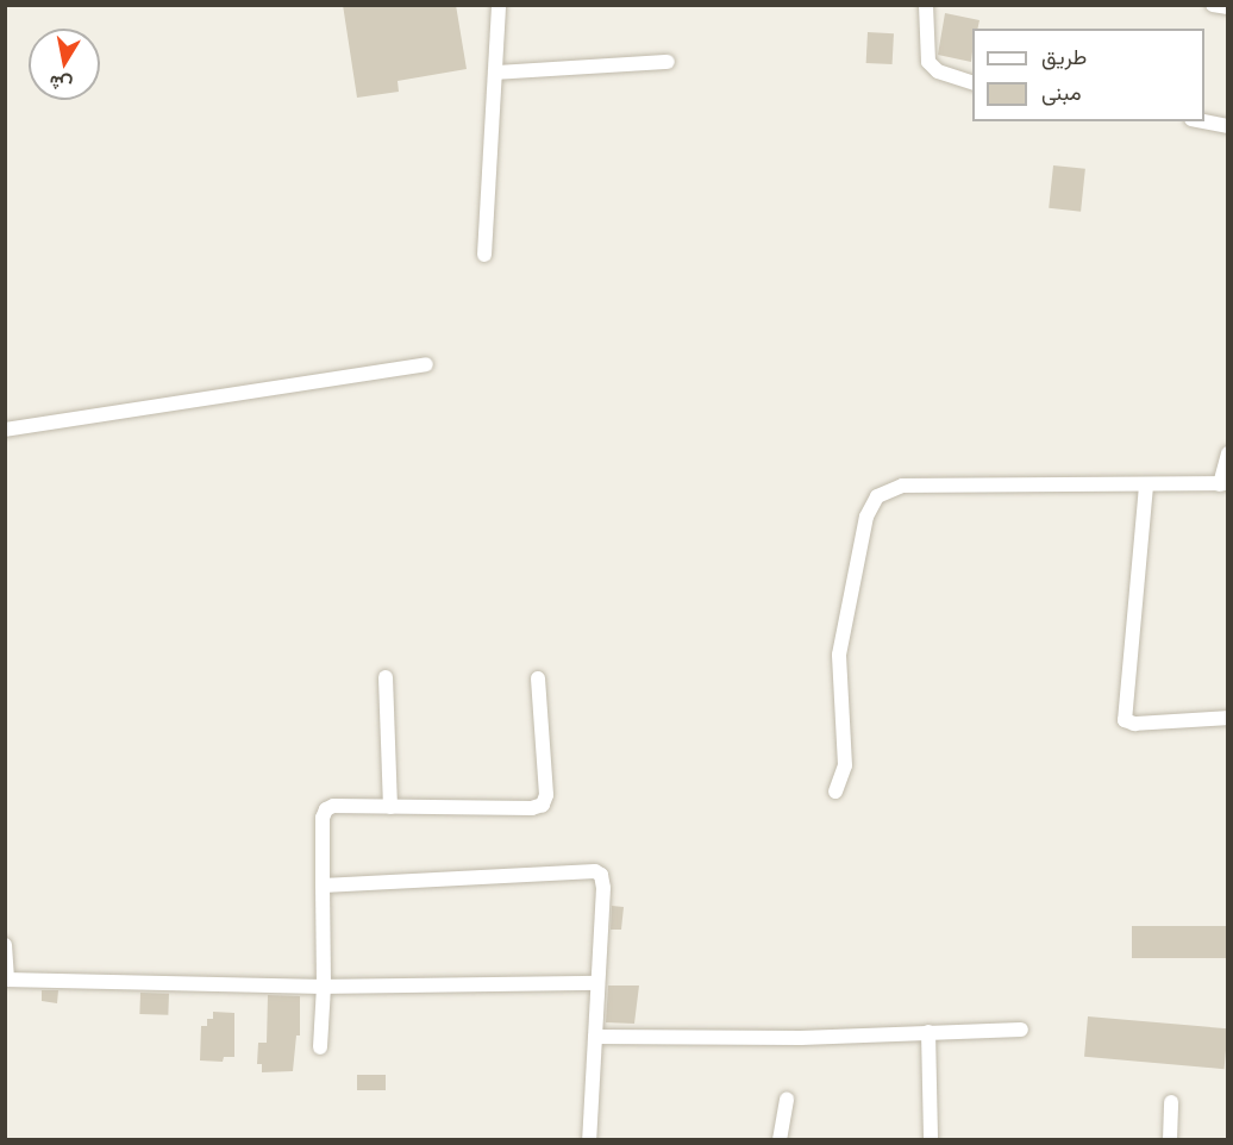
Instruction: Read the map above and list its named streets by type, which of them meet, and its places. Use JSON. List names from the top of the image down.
{
  "legend": ["طريق", "مبنى"],
  "north": "bottom"
}
